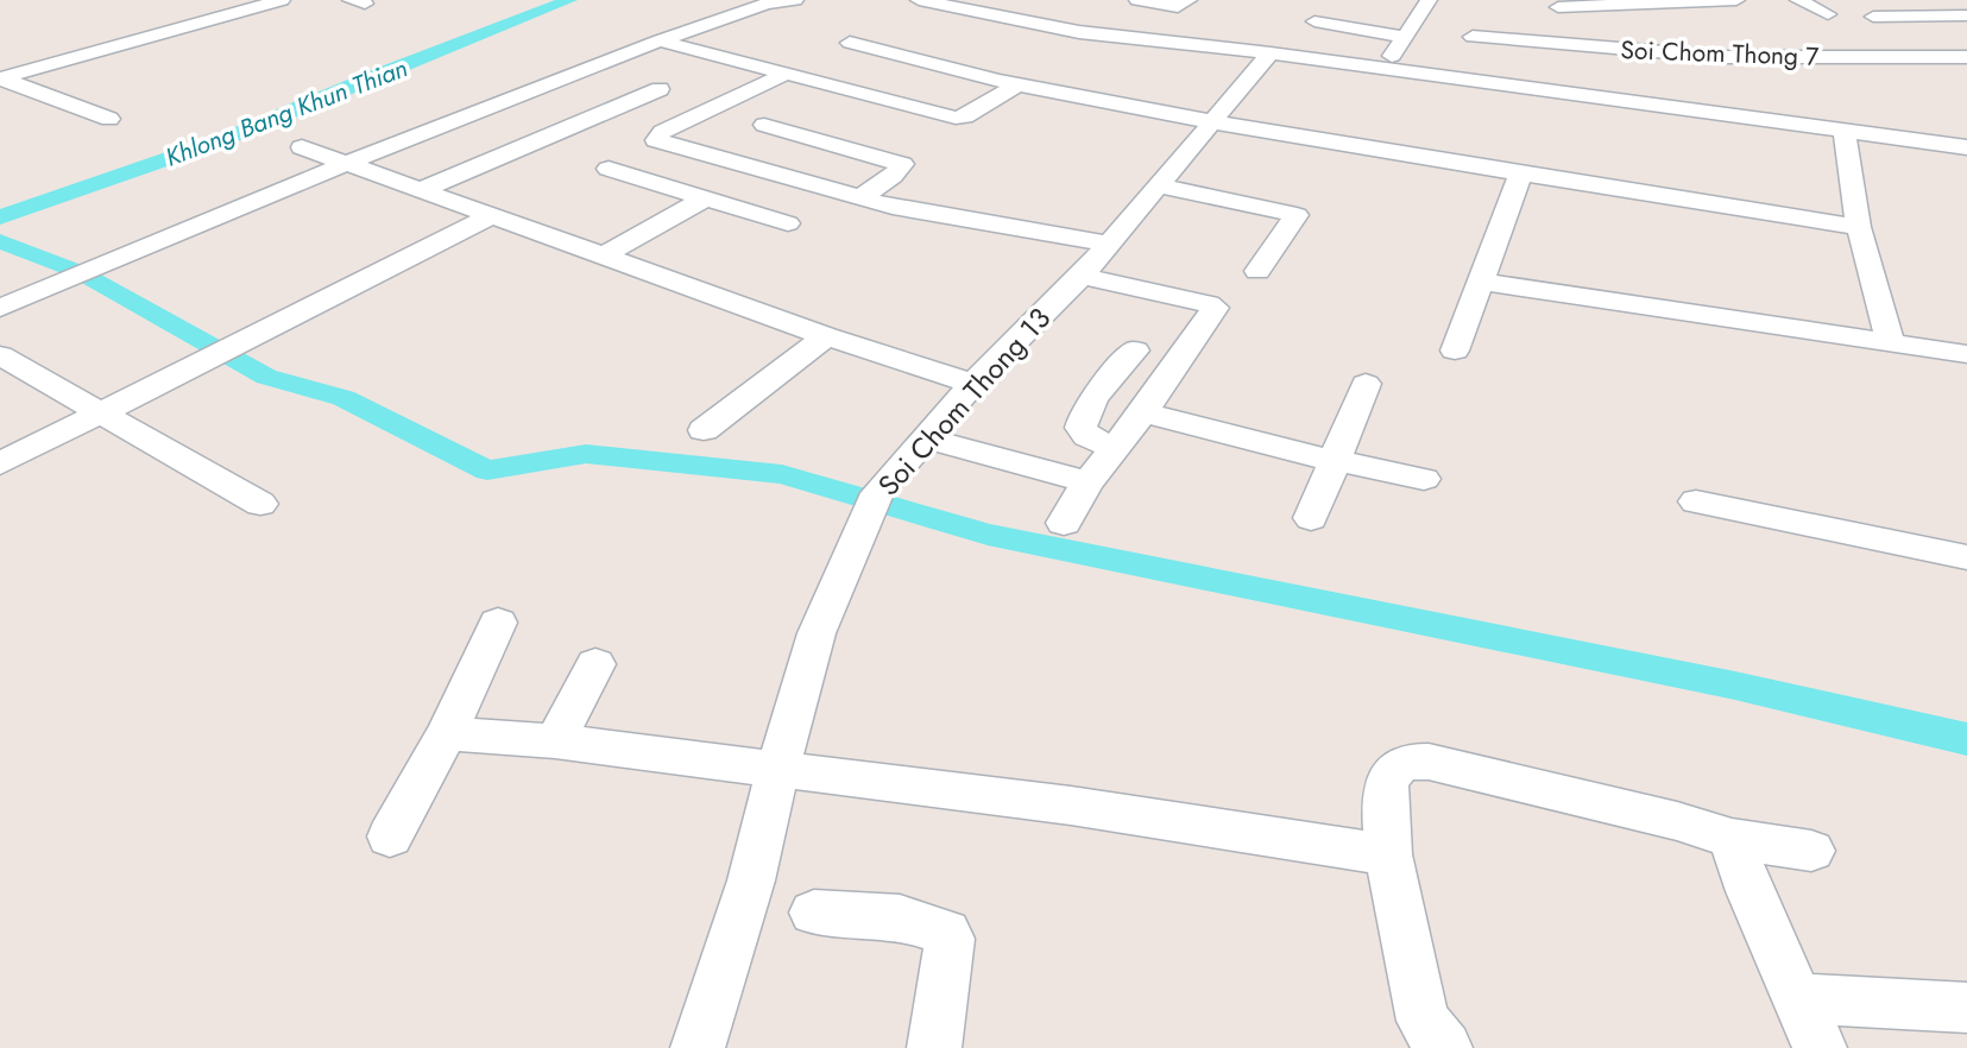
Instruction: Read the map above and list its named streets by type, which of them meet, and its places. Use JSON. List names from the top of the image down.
{
  "streets": {
    "street": ["Soi Chom Thong 7", "Soi Chom Thong 13"]
  },
  "water": ["Khlong Bang Khun Thian"]
}
